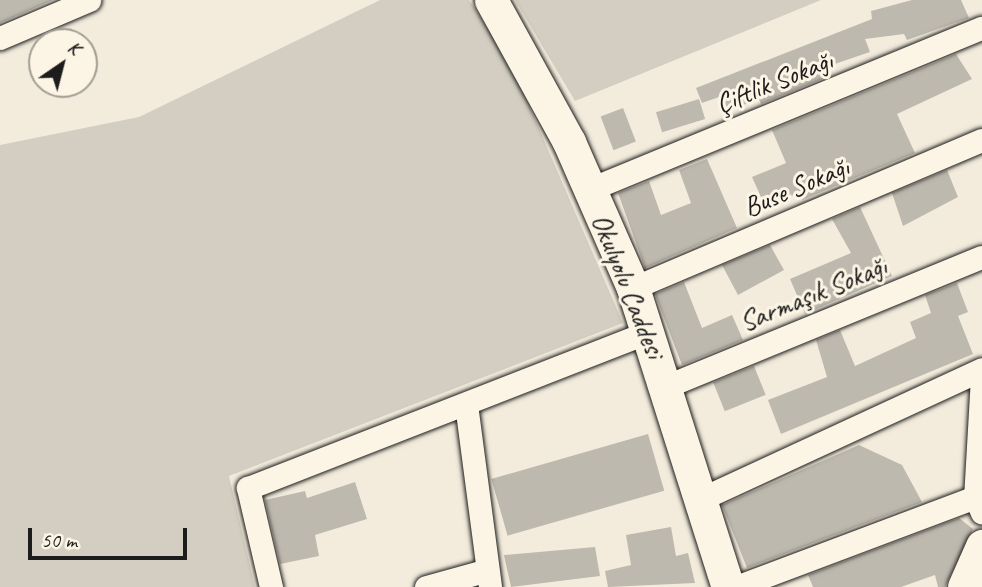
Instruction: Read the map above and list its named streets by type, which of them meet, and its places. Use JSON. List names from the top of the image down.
{
  "streets": {
    "street": [
      "Çiftlik Sokağı",
      "Buse Sokağı",
      "Okulyolu Caddesi",
      "Sarmaşık Sokağı"
    ]
  },
  "crossings": [
    ["Çiftlik Sokağı", "Okulyolu Caddesi"],
    ["Buse Sokağı", "Okulyolu Caddesi"],
    ["Okulyolu Caddesi", "Sarmaşık Sokağı"]
  ],
  "scale_bar": "50 m",
  "north": "top right"
}
